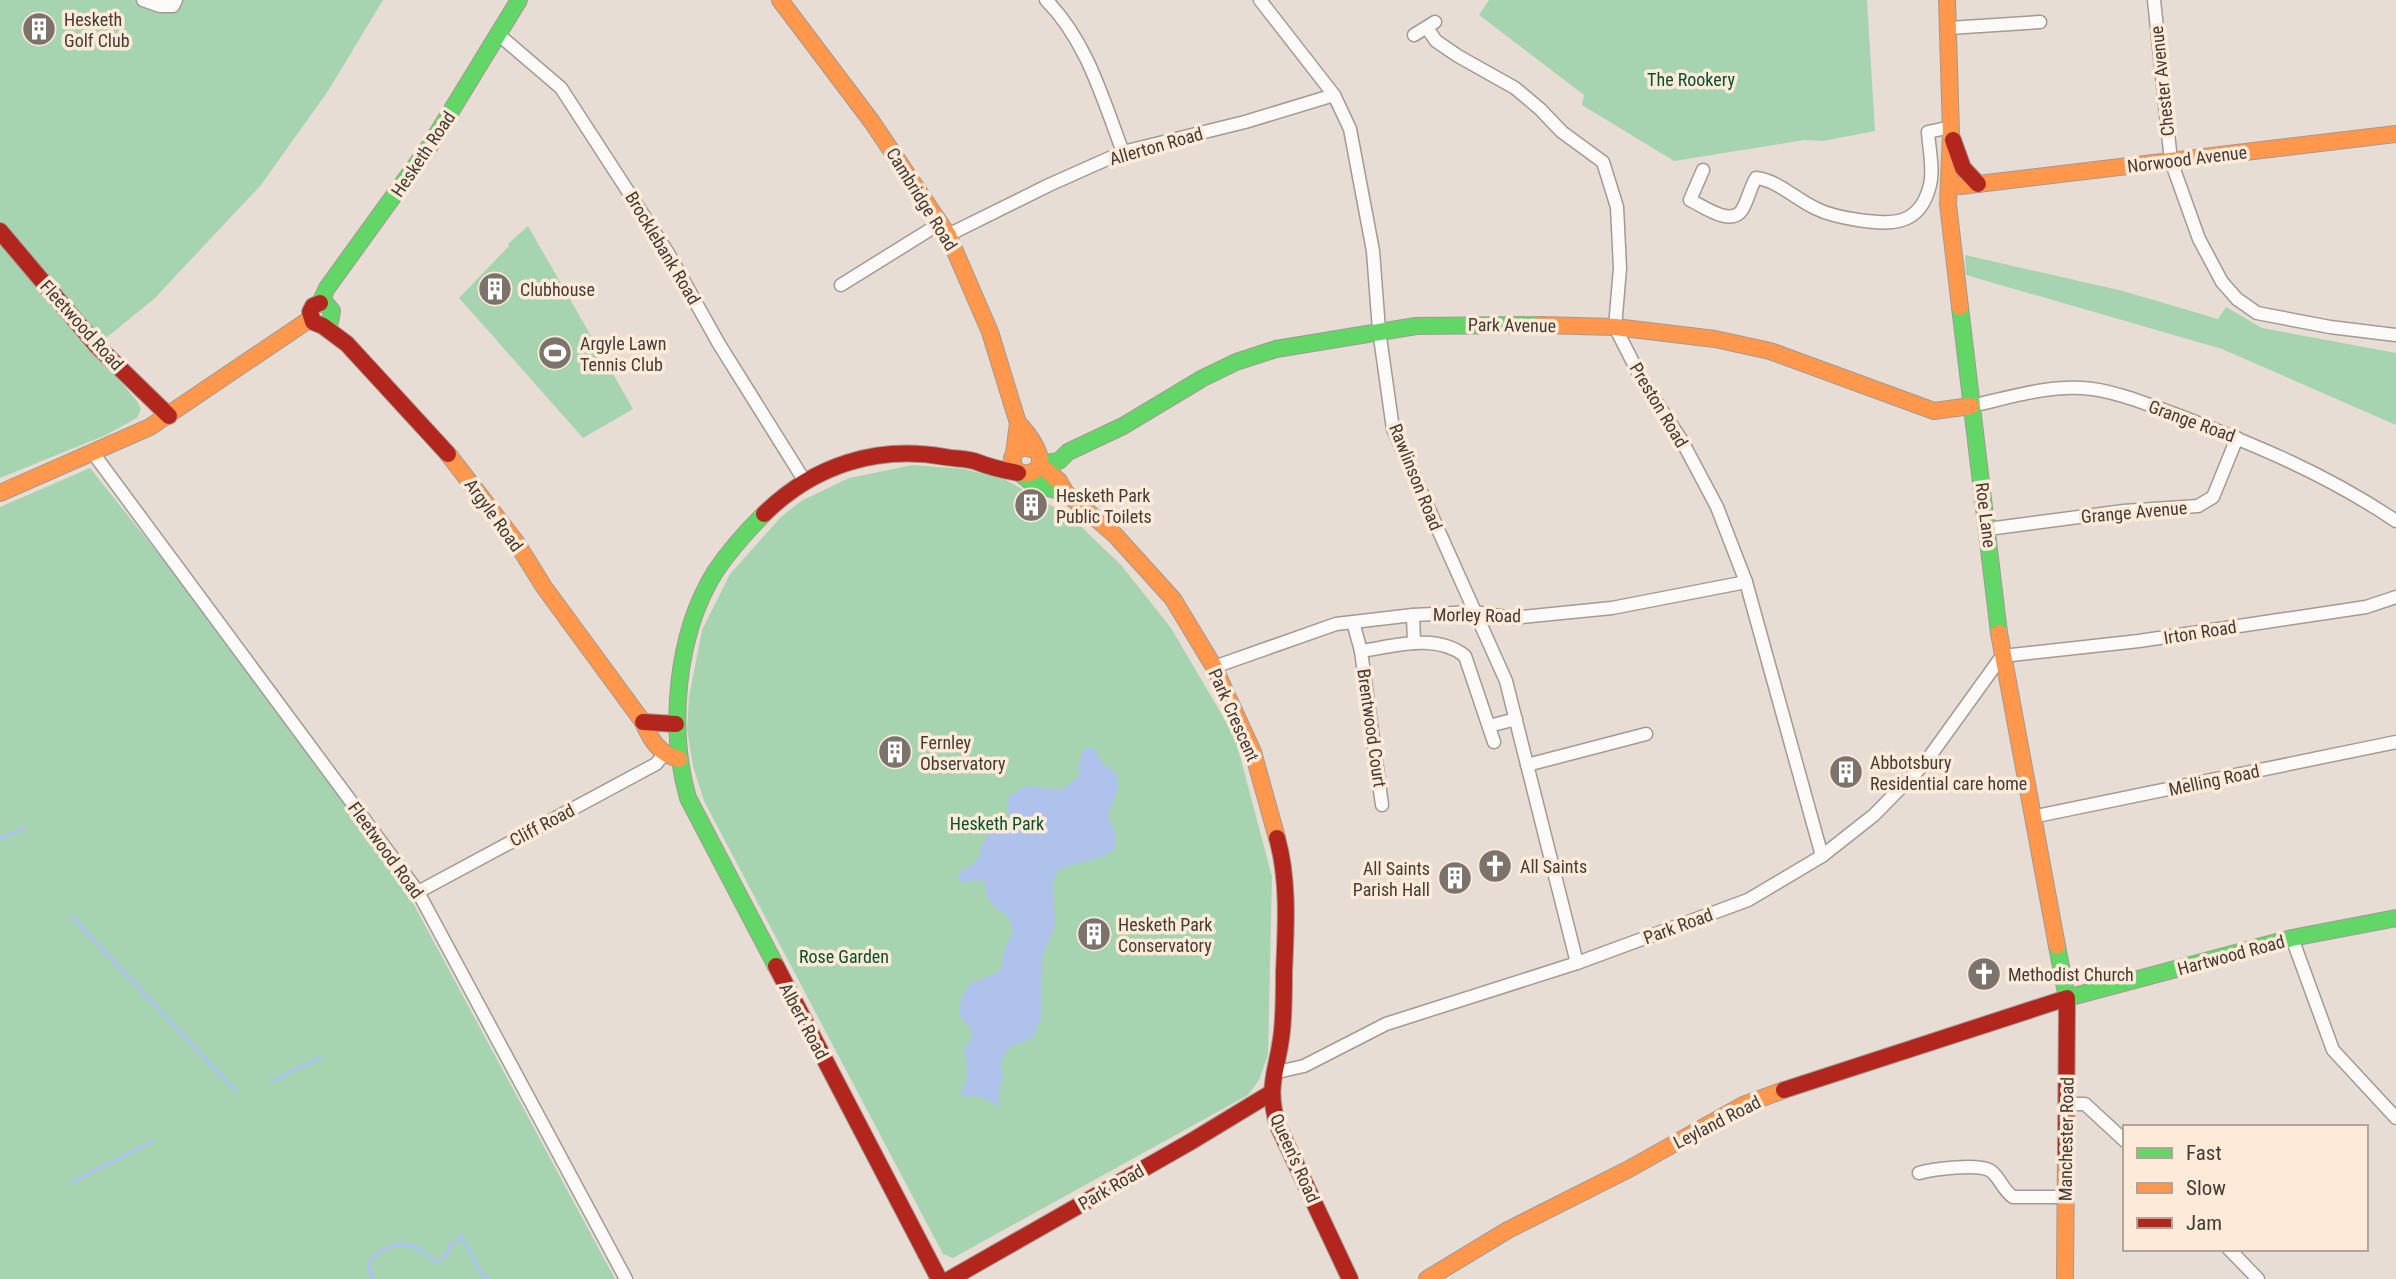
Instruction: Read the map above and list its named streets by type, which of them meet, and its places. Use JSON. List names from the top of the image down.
{
  "streets": {
    "main road": [
      "Hesketh Road",
      "Norwood Avenue",
      "Cambridge Road",
      "Fleetwood Road",
      "Park Avenue",
      "Argyle Road",
      "Roe Lane",
      "Park Crescent",
      "Park Road",
      "Hartwood Road",
      "Albert Road",
      "Leyland Road",
      "Manchester Road",
      "Queen's Road"
    ],
    "street": [
      "Chester Avenue",
      "Allerton Road",
      "Brocklebank Road",
      "Preston Road",
      "Grange Road",
      "Rawlinson Road",
      "Grange Avenue",
      "Morley Road",
      "Irton Road",
      "Brentwood Court",
      "Melling Road",
      "Cliff Road"
    ]
  },
  "crossings": [
    ["Chester Avenue", "Norwood Avenue"],
    ["Allerton Road", "Cambridge Road"],
    ["Allerton Road", "Rawlinson Road"],
    ["Hesketh Road", "Brocklebank Road"],
    ["Hesketh Road", "Argyle Road"],
    ["Norwood Avenue", "Roe Lane"],
    ["Cambridge Road", "Park Avenue"],
    ["Cambridge Road", "Park Crescent"],
    ["Brocklebank Road", "Park Crescent"],
    ["Fleetwood Road", "Cliff Road"],
    ["Park Avenue", "Preston Road"],
    ["Park Avenue", "Grange Road"],
    ["Park Avenue", "Rawlinson Road"],
    ["Park Avenue", "Roe Lane"],
    ["Park Avenue", "Park Crescent"],
    ["Preston Road", "Morley Road"],
    ["Preston Road", "Park Road"],
    ["Grange Road", "Grange Avenue"],
    ["Grange Road", "Roe Lane"],
    ["Rawlinson Road", "Morley Road"],
    ["Rawlinson Road", "Park Road"],
    ["Grange Avenue", "Roe Lane"],
    ["Argyle Road", "Park Crescent"],
    ["Argyle Road", "Cliff Road"],
    ["Argyle Road", "Albert Road"],
    ["Roe Lane", "Irton Road"],
    ["Roe Lane", "Melling Road"],
    ["Roe Lane", "Park Road"],
    ["Roe Lane", "Hartwood Road"],
    ["Roe Lane", "Leyland Road"],
    ["Roe Lane", "Manchester Road"],
    ["Morley Road", "Park Crescent"],
    ["Morley Road", "Brentwood Court"],
    ["Irton Road", "Park Road"],
    ["Park Crescent", "Cliff Road"],
    ["Park Crescent", "Albert Road"],
    ["Park Crescent", "Queen's Road"],
    ["Cliff Road", "Albert Road"],
    ["Park Road", "Queen's Road"],
    ["Hartwood Road", "Leyland Road"],
    ["Hartwood Road", "Manchester Road"],
    ["Leyland Road", "Manchester Road"]
  ],
  "parks": ["The Rookery", "Hesketh Park", "Rose Garden"],
  "places": {
    "building": [
      "Hesketh Golf Club",
      "Clubhouse",
      "Hesketh Park Public Toilets",
      "Fernley Observatory",
      "Abbotsbury Residential care home",
      "All Saints Parish Hall",
      "Hesketh Park Conservatory"
    ],
    "sports": ["Argyle Lawn Tennis Club"],
    "church": ["All Saints", "Methodist Church"]
  },
  "legend": ["Fast", "Slow", "Jam"]
}
